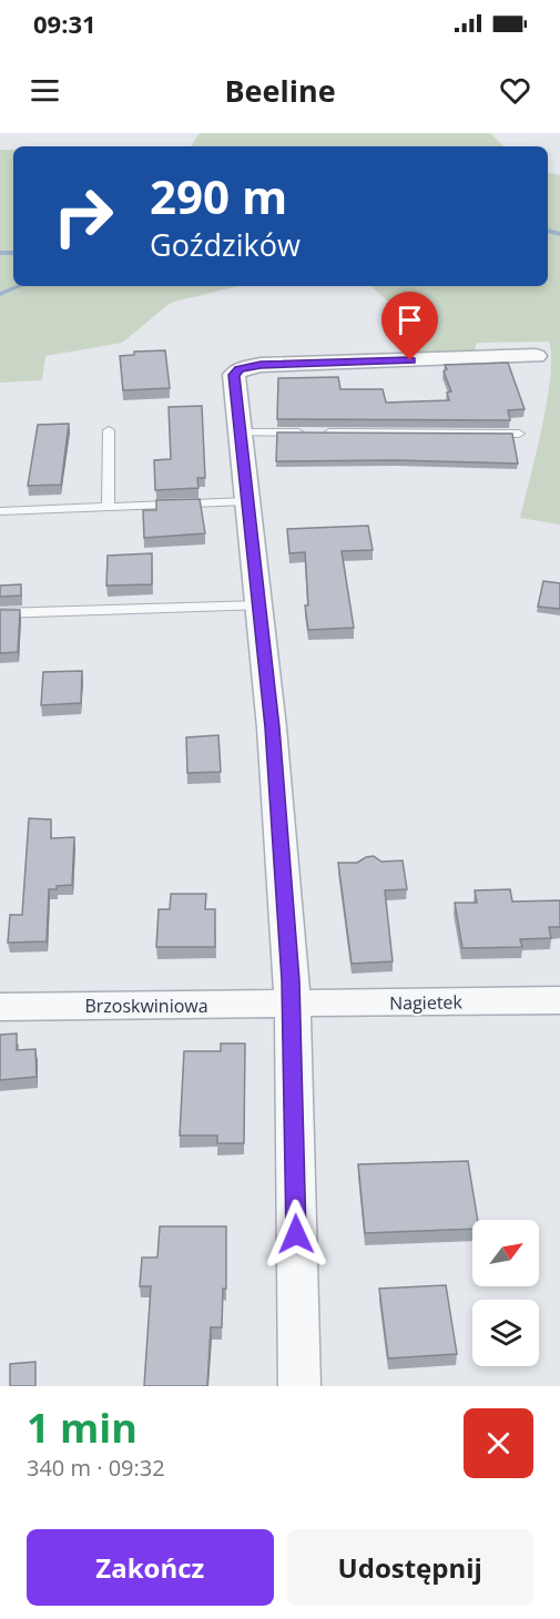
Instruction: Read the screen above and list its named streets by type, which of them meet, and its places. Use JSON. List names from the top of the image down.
{
  "streets": {
    "street": ["Nagietek", "Brzoskwiniowa"]
  },
  "crossings": [
    ["Nagietek", "Brzoskwiniowa"]
  ],
  "north": "top right",
  "page": {
    "status": "09:31",
    "header": "Beeline",
    "turn": ["290 m", "Goździków"],
    "heading": ["1 min", "340 m · 09:32"],
    "buttons": ["Zakończ", "Udostępnij"]
  }
}
